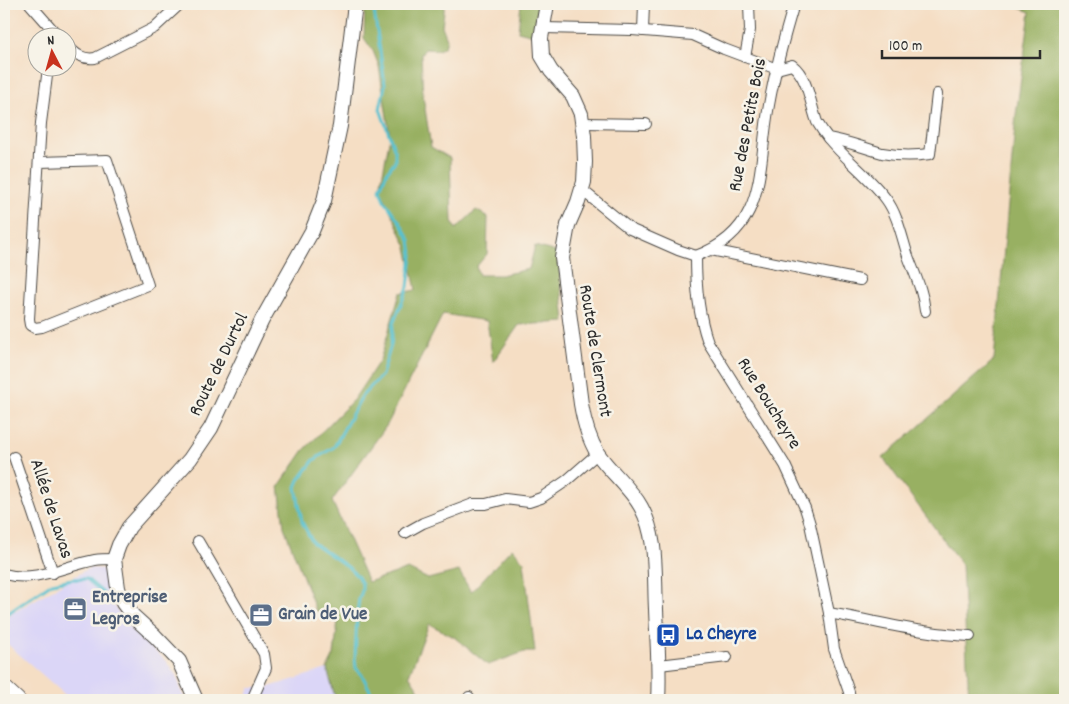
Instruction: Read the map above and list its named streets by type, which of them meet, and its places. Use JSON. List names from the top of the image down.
{
  "streets": {
    "street": [
      "Rue des Petits Bois",
      "Route de Clermont",
      "Route de Durtol",
      "Rue Boucheyre",
      "Allée de Lavas"
    ]
  },
  "crossings": [
    ["Rue des Petits Bois", "Rue Boucheyre"]
  ],
  "places": {
    "office": ["Entreprise Legros", "Grain de Vue"],
    "bus stop": ["La Cheyre"]
  },
  "scale_bar": "100 m",
  "north": "top"
}
